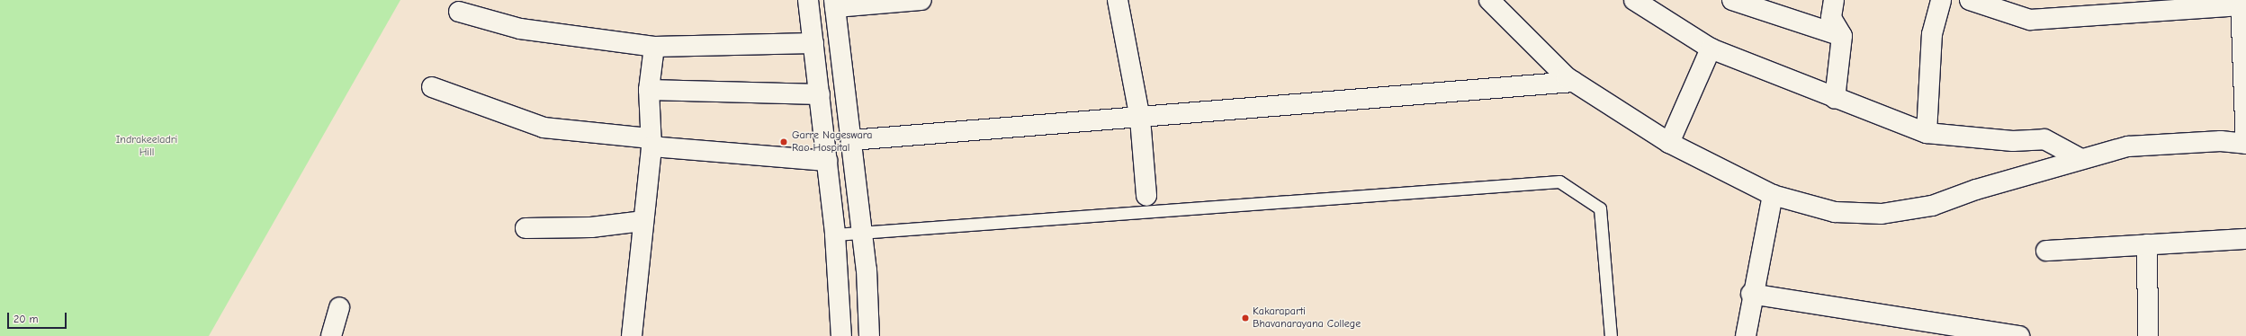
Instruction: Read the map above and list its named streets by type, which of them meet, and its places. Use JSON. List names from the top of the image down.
{
  "parks": ["Indrakeeladri Hill"],
  "places": ["Garre Nageswara Rao Hospital", "Kakaraparti Bhavanarayana College"],
  "scale_bar": "20 m"
}
